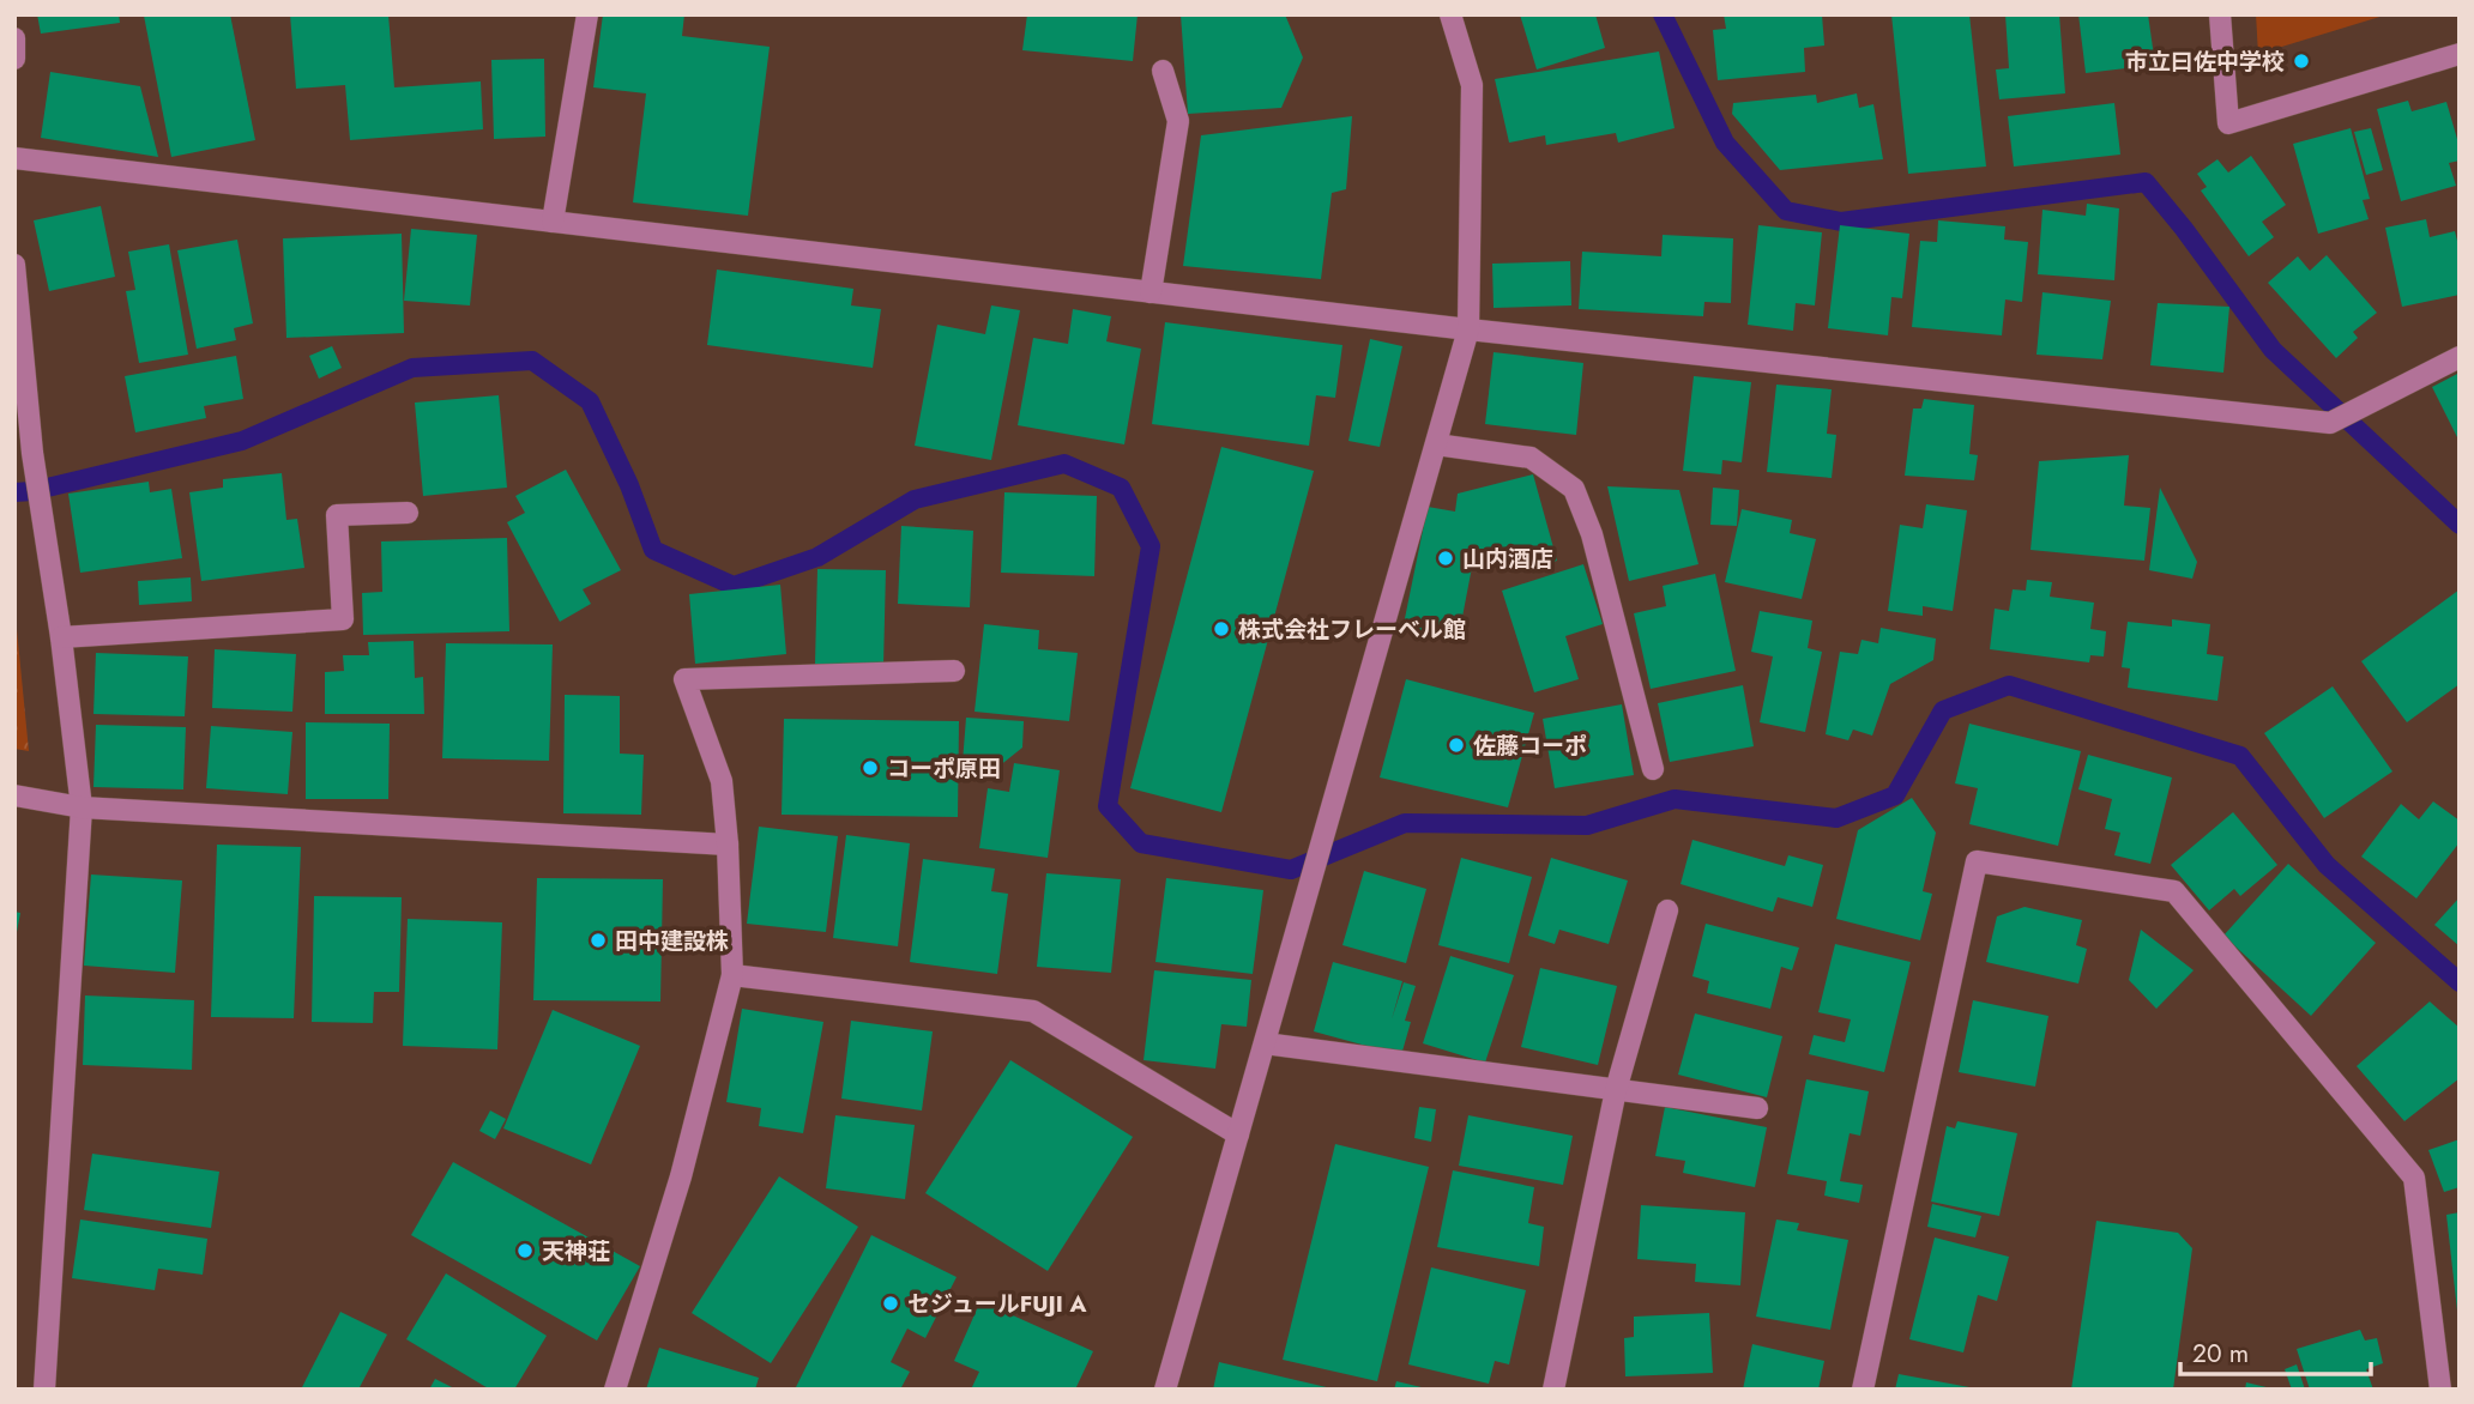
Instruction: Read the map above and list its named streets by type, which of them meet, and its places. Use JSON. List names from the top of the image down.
{
  "places": [
    "市立曰佐中学校",
    "山内酒店",
    "株式会社フレーベル館",
    "佐藤コーポ",
    "コーポ原田",
    "田中建設株",
    "天神荘",
    "セジュールFUJI A"
  ],
  "scale_bar": "20 m"
}
